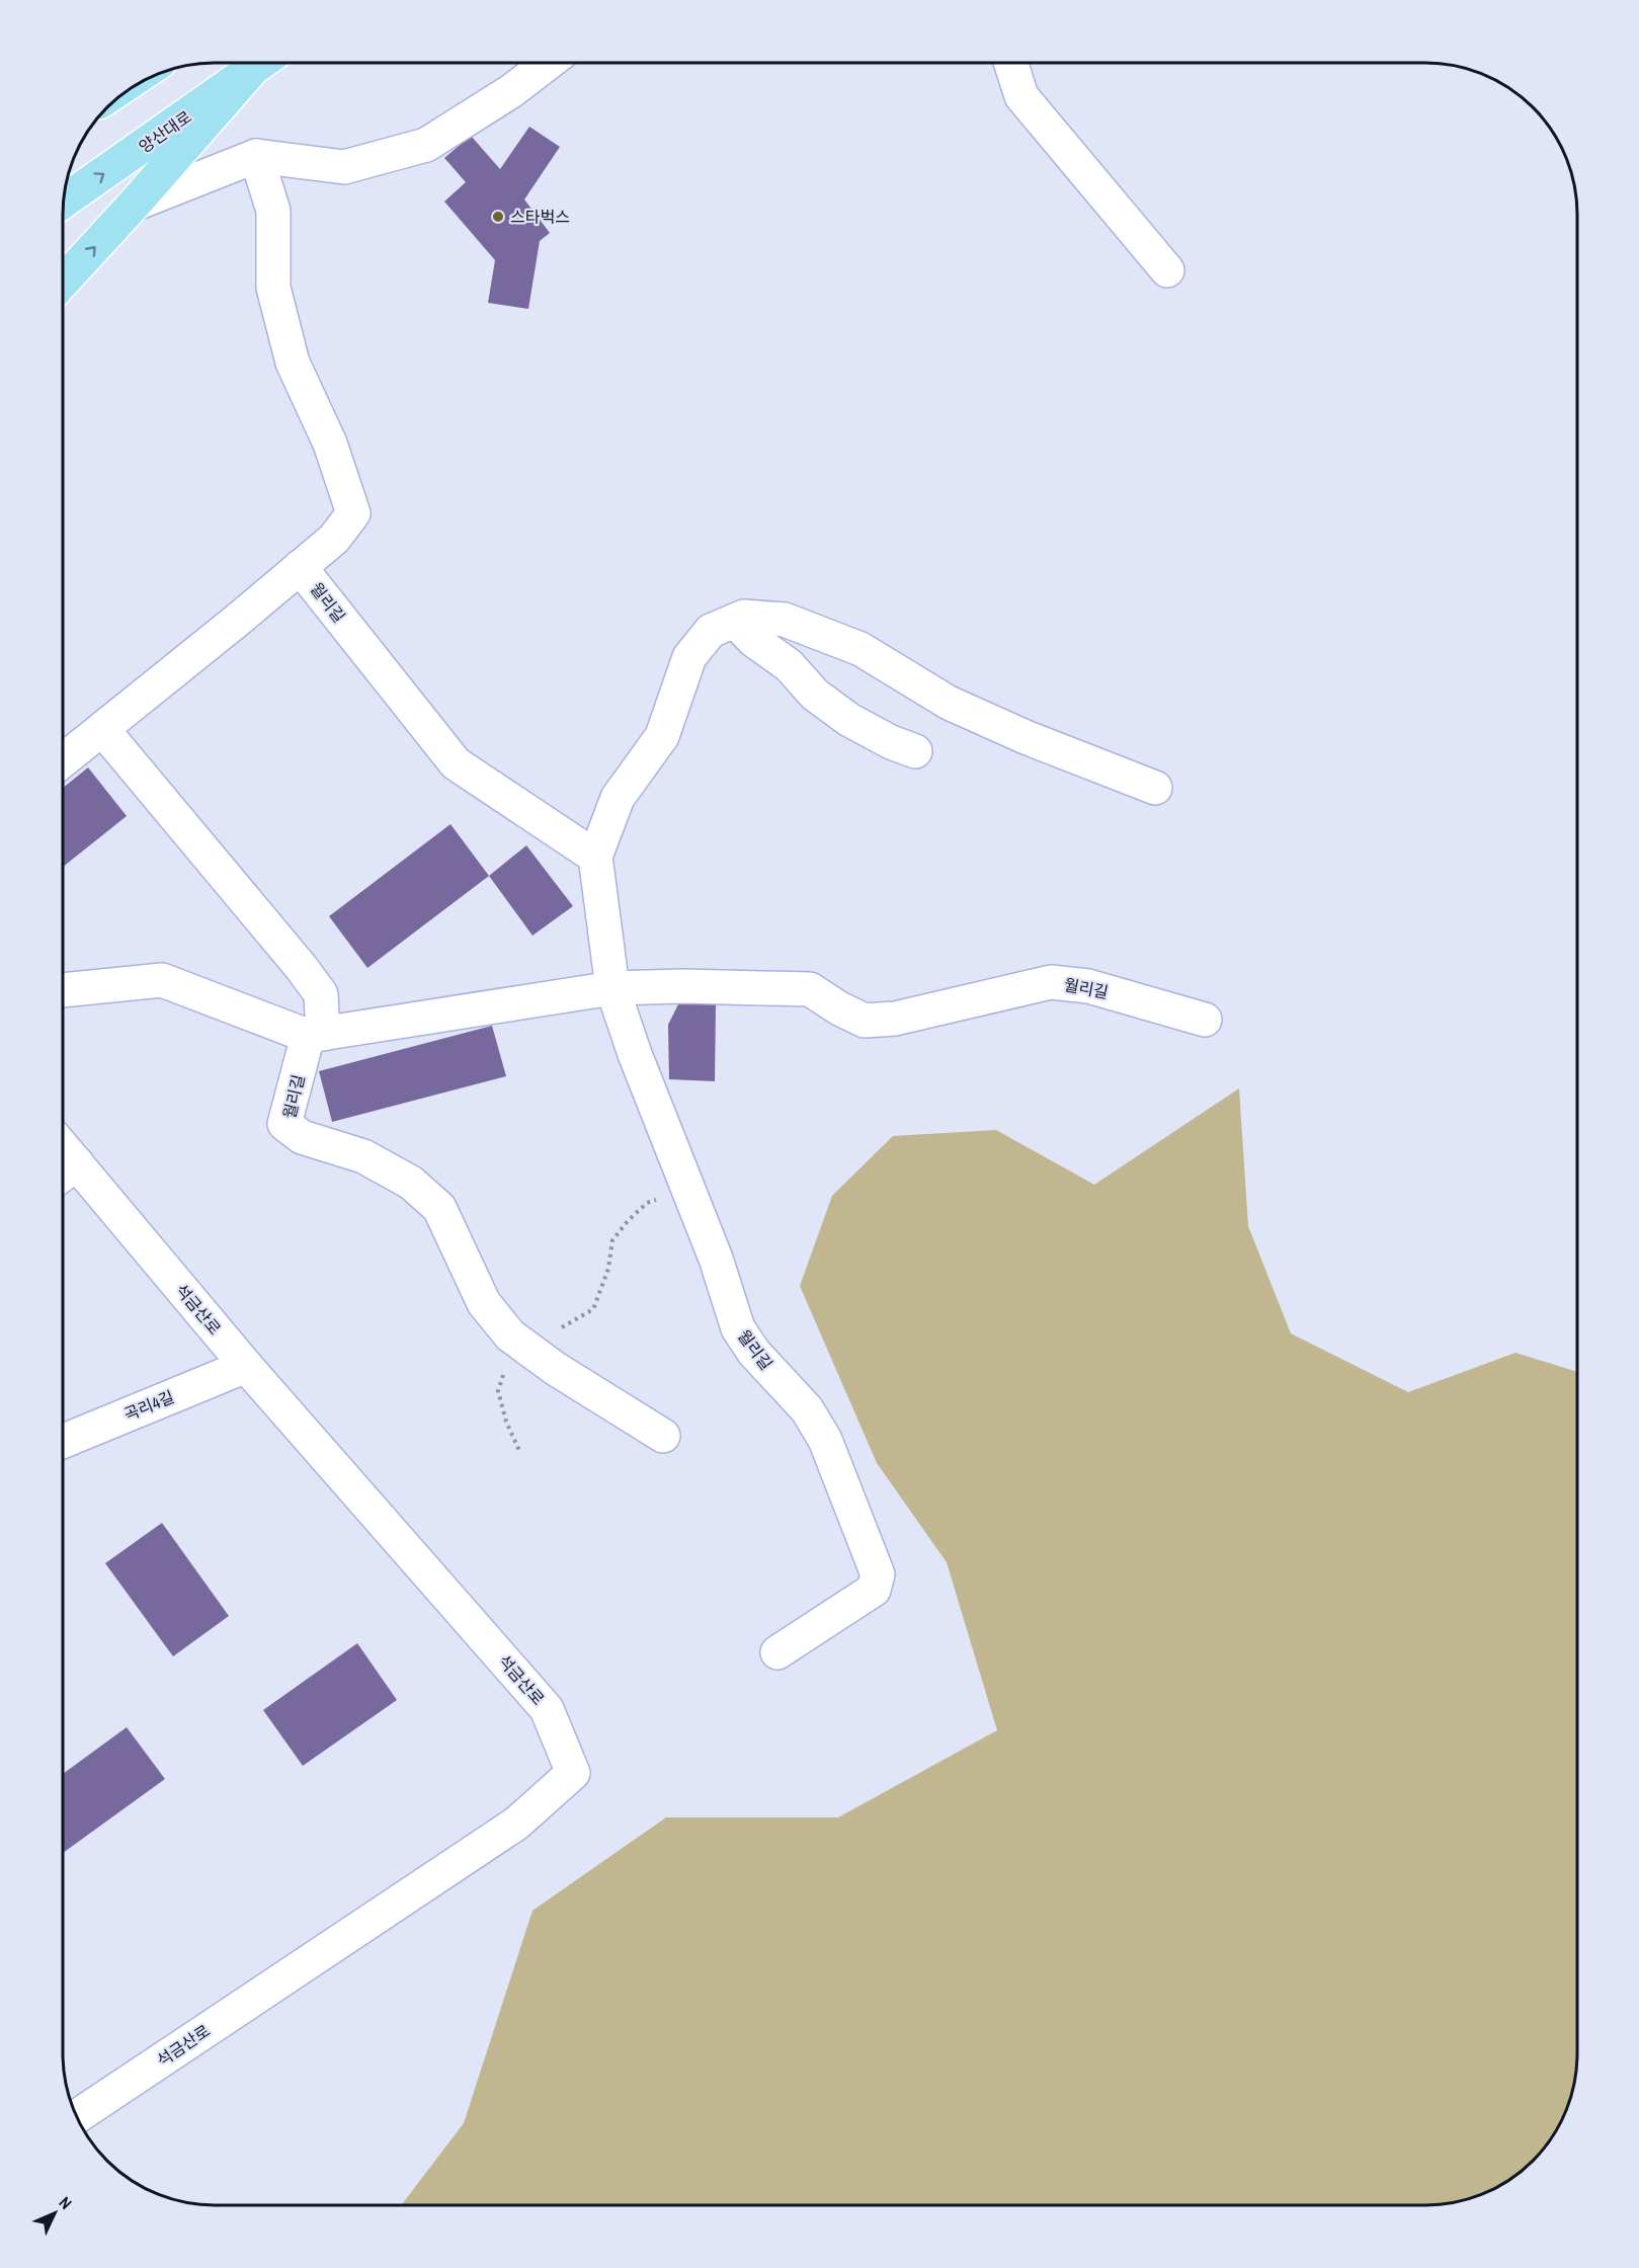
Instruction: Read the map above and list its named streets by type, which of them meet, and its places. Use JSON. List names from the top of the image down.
{
  "streets": {
    "main road": ["양산대로"],
    "street": ["월리길", "석금산로", "곡리4길"]
  },
  "crossings": [
    ["석금산로", "곡리4길"]
  ],
  "places": ["스타벅스"],
  "north": "top right"
}
